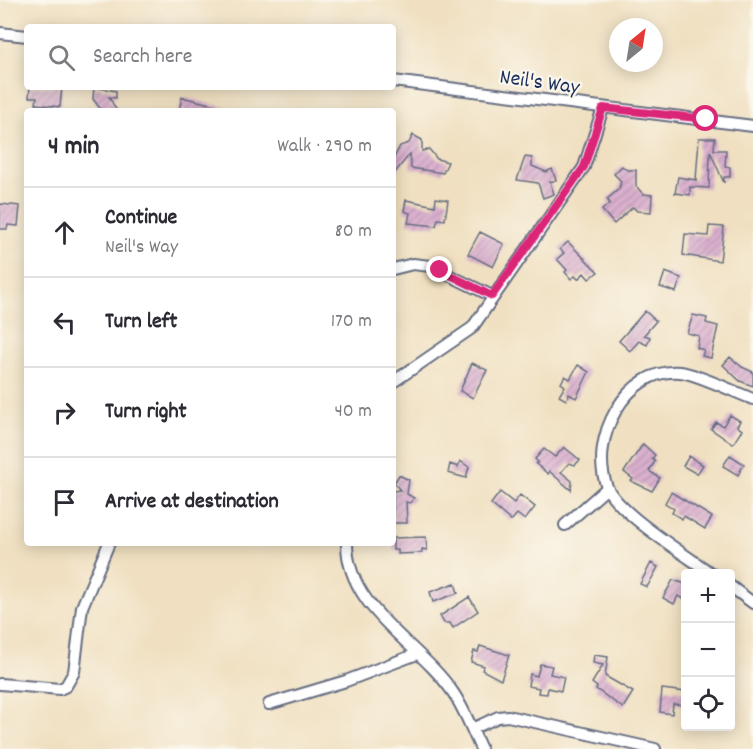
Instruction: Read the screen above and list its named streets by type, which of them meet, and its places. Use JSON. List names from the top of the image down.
{
  "streets": {
    "street": ["Neil's Way"]
  },
  "north": "top right",
  "page": {
    "search": "Search here",
    "heading": ["4 min", "Walk · 290 m"],
    "list": [
      ["Continue", "Neil's Way", "80 m"],
      ["Turn left", "170 m"],
      ["Turn right", "40 m"],
      "Arrive at destination"
    ],
    "map_buttons": ["+", "−"]
  }
}
